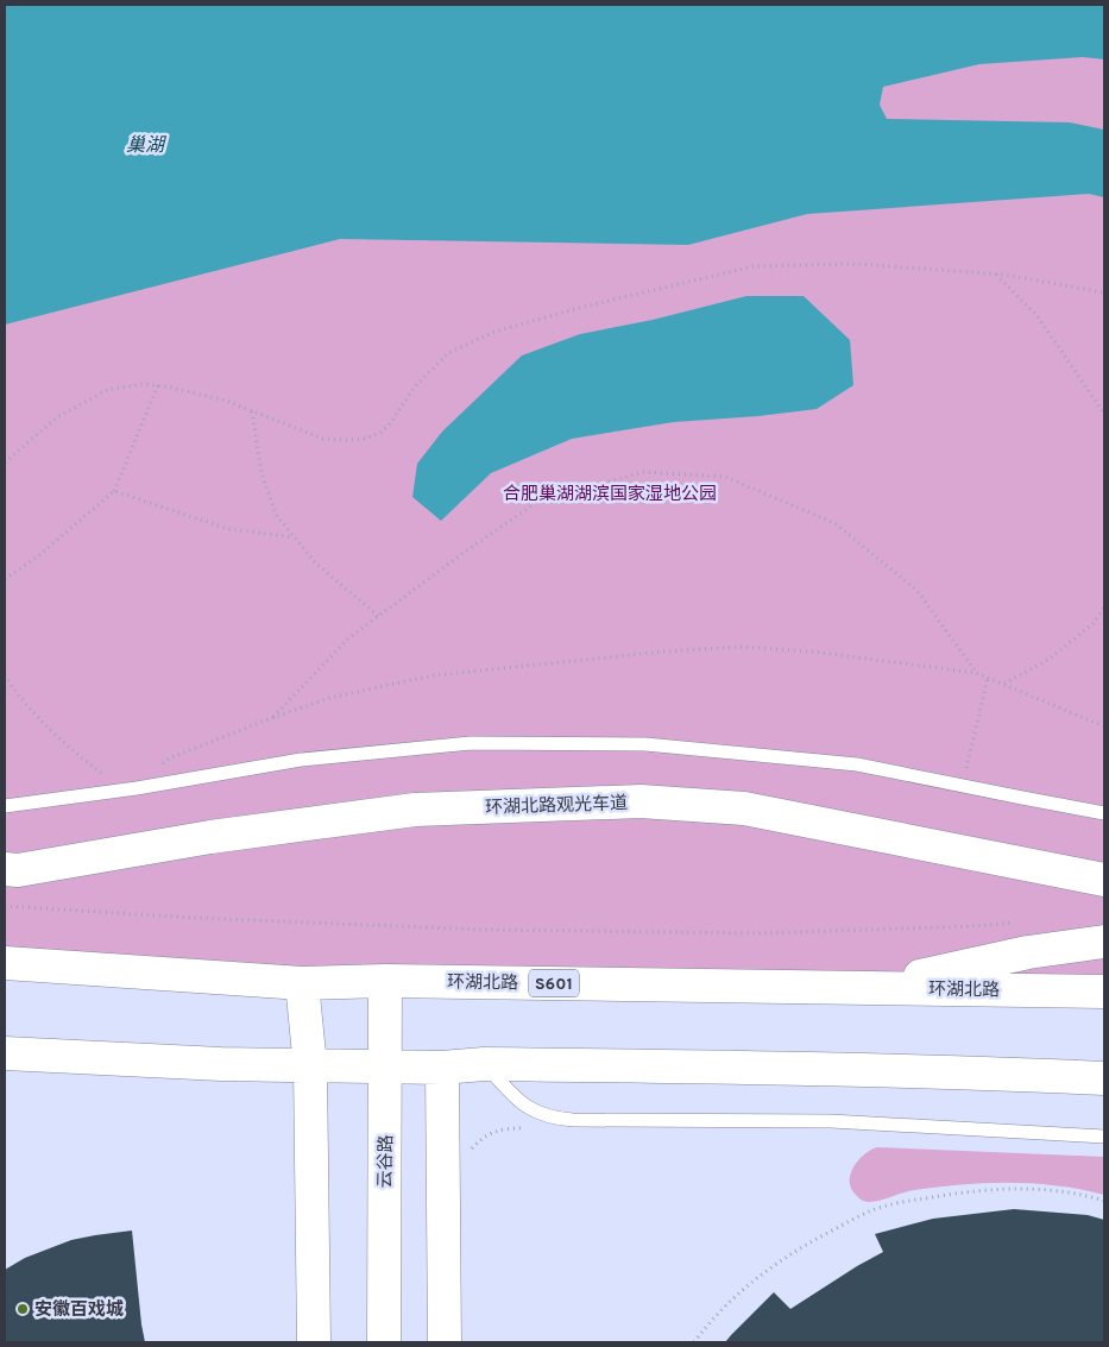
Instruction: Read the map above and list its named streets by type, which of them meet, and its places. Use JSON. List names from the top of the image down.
{
  "streets": {
    "main road": [
      "环湖北路观光车道",
      "环湖北路",
      "S601",
      "云谷路"
    ]
  },
  "crossings": [
    ["环湖北路", "云谷路"]
  ],
  "water": ["巢湖"],
  "parks": ["合肥巢湖湖滨国家湿地公园"],
  "places": ["安徽百戏城"]
}
